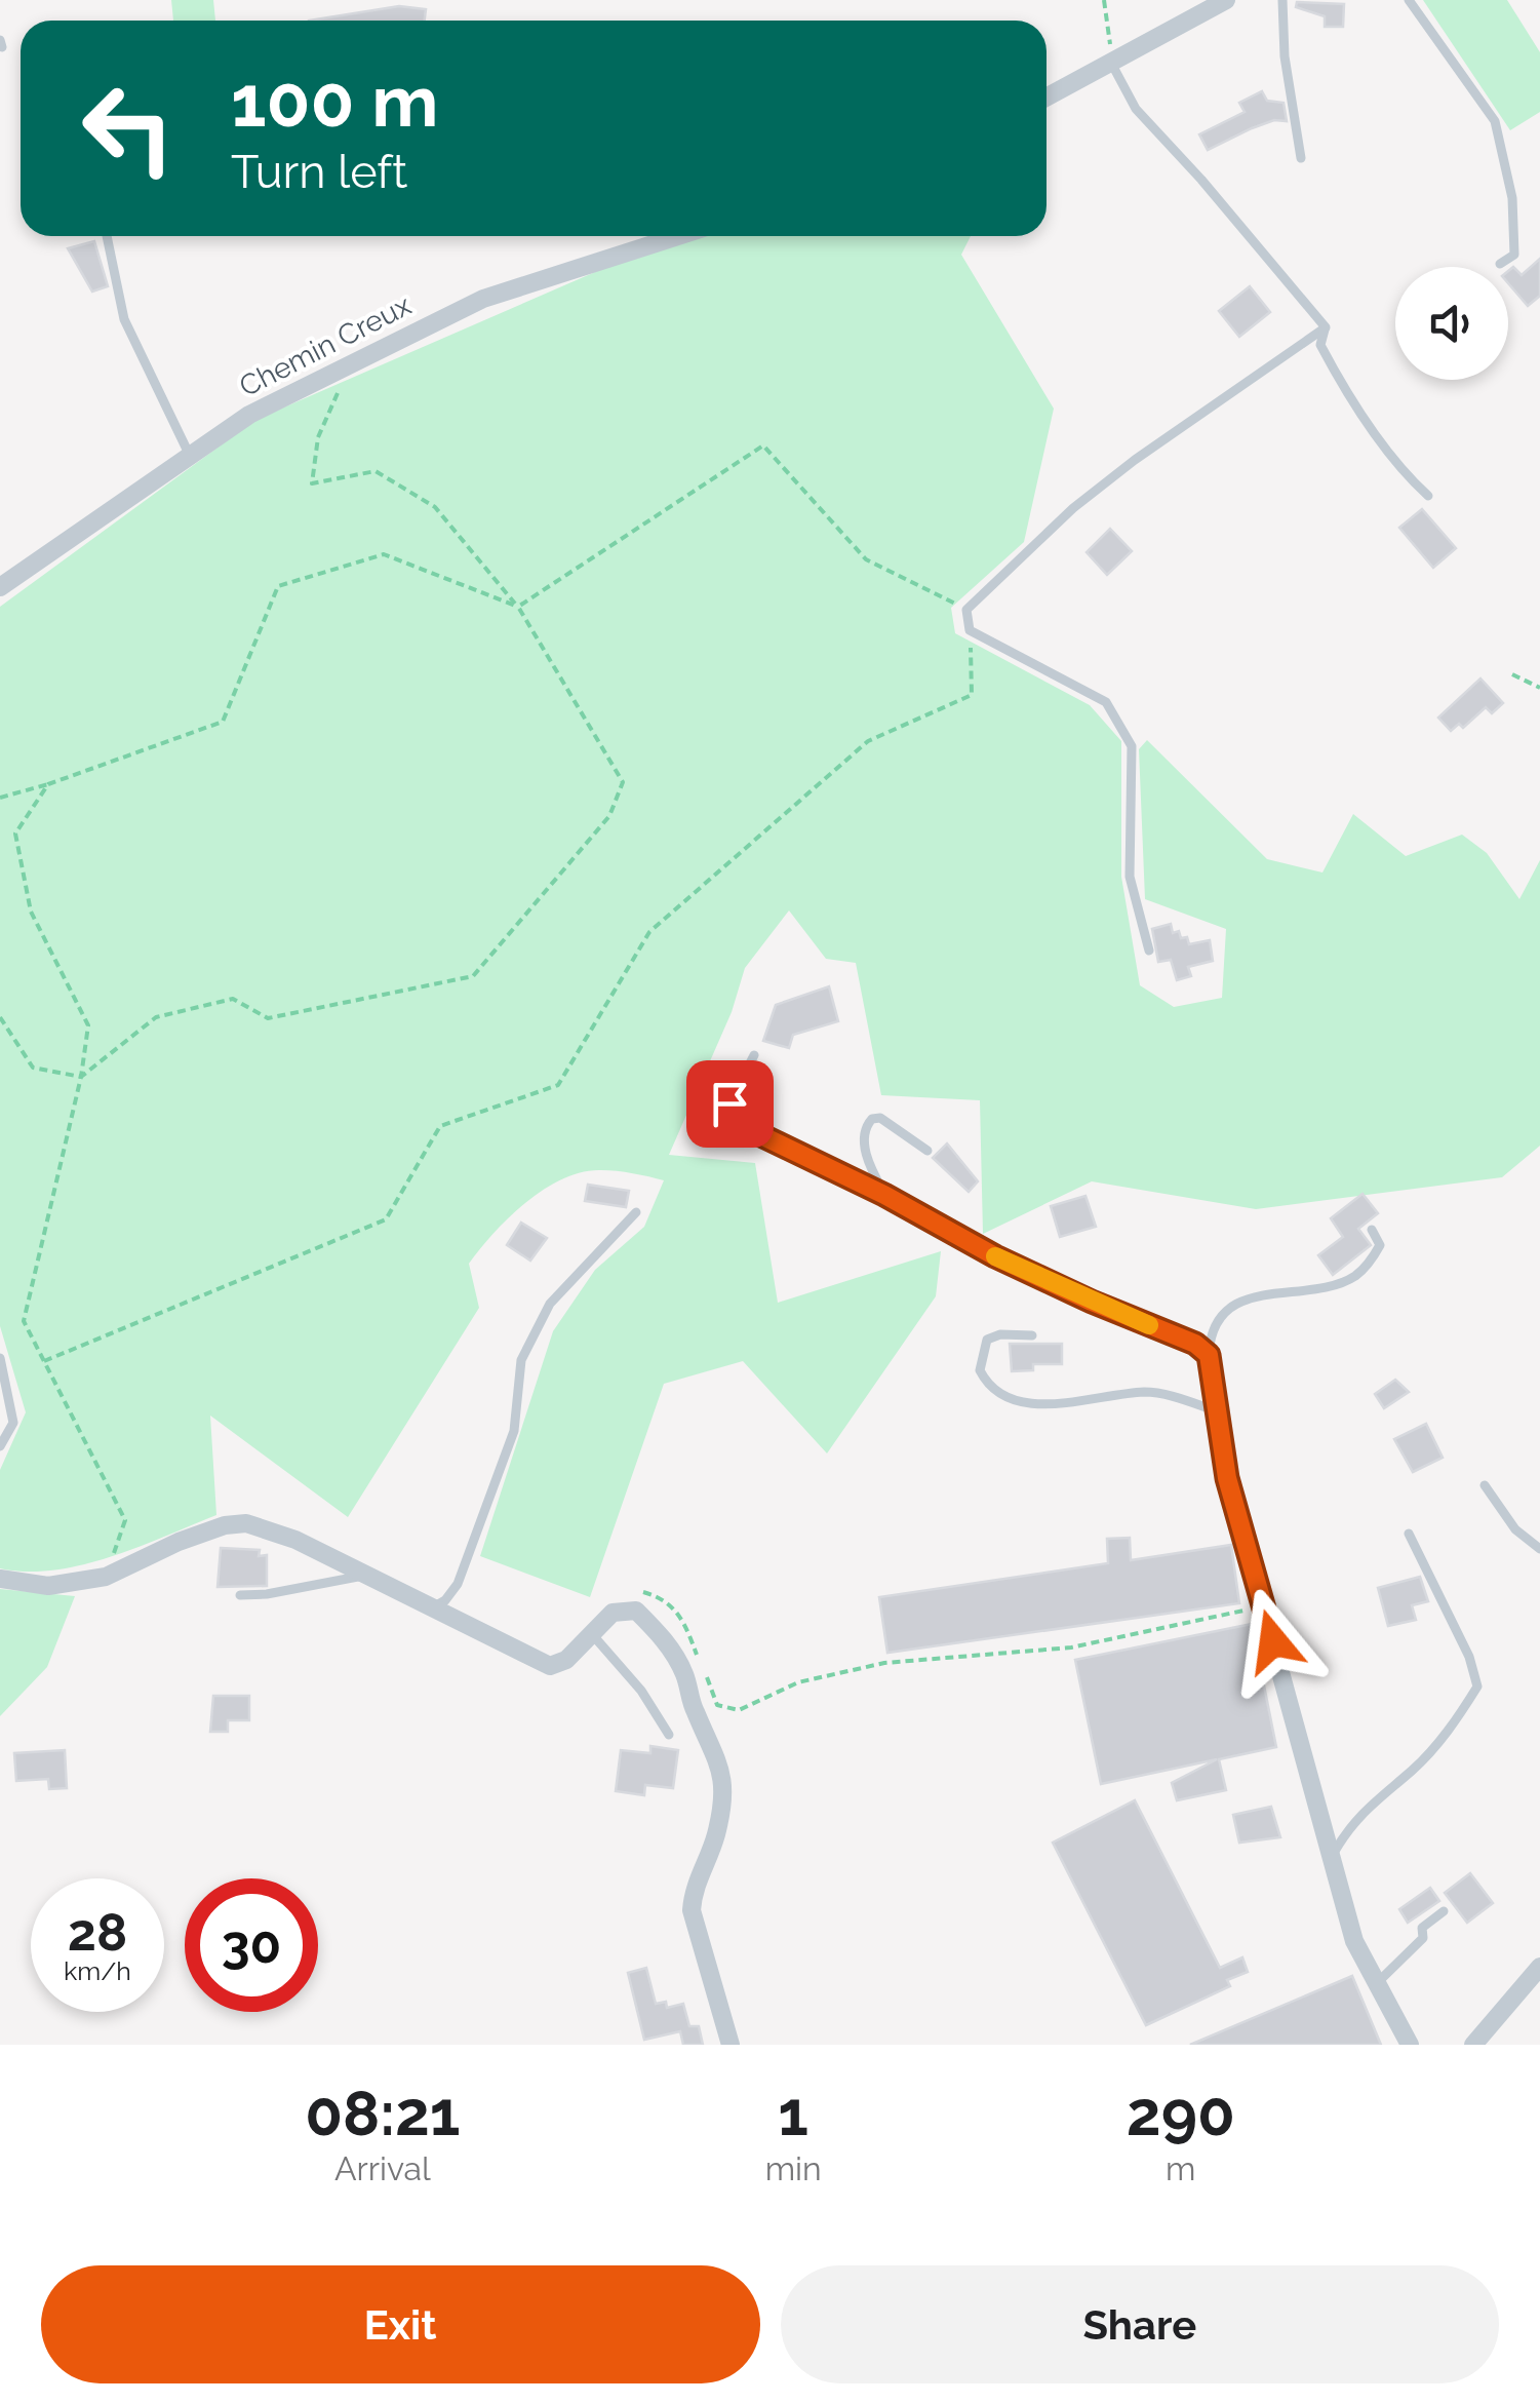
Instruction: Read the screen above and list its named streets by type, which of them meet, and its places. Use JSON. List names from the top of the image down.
{
  "streets": {
    "street": ["Chemin Creux"]
  },
  "page": {
    "turn": ["100 m", "Turn left"],
    "speed": "28 km/h",
    "limit": "30",
    "eta": [
      "08:21",
      "Arrival",
      "1",
      "min",
      "290",
      "m"
    ],
    "buttons": ["Exit", "Share"]
  }
}
